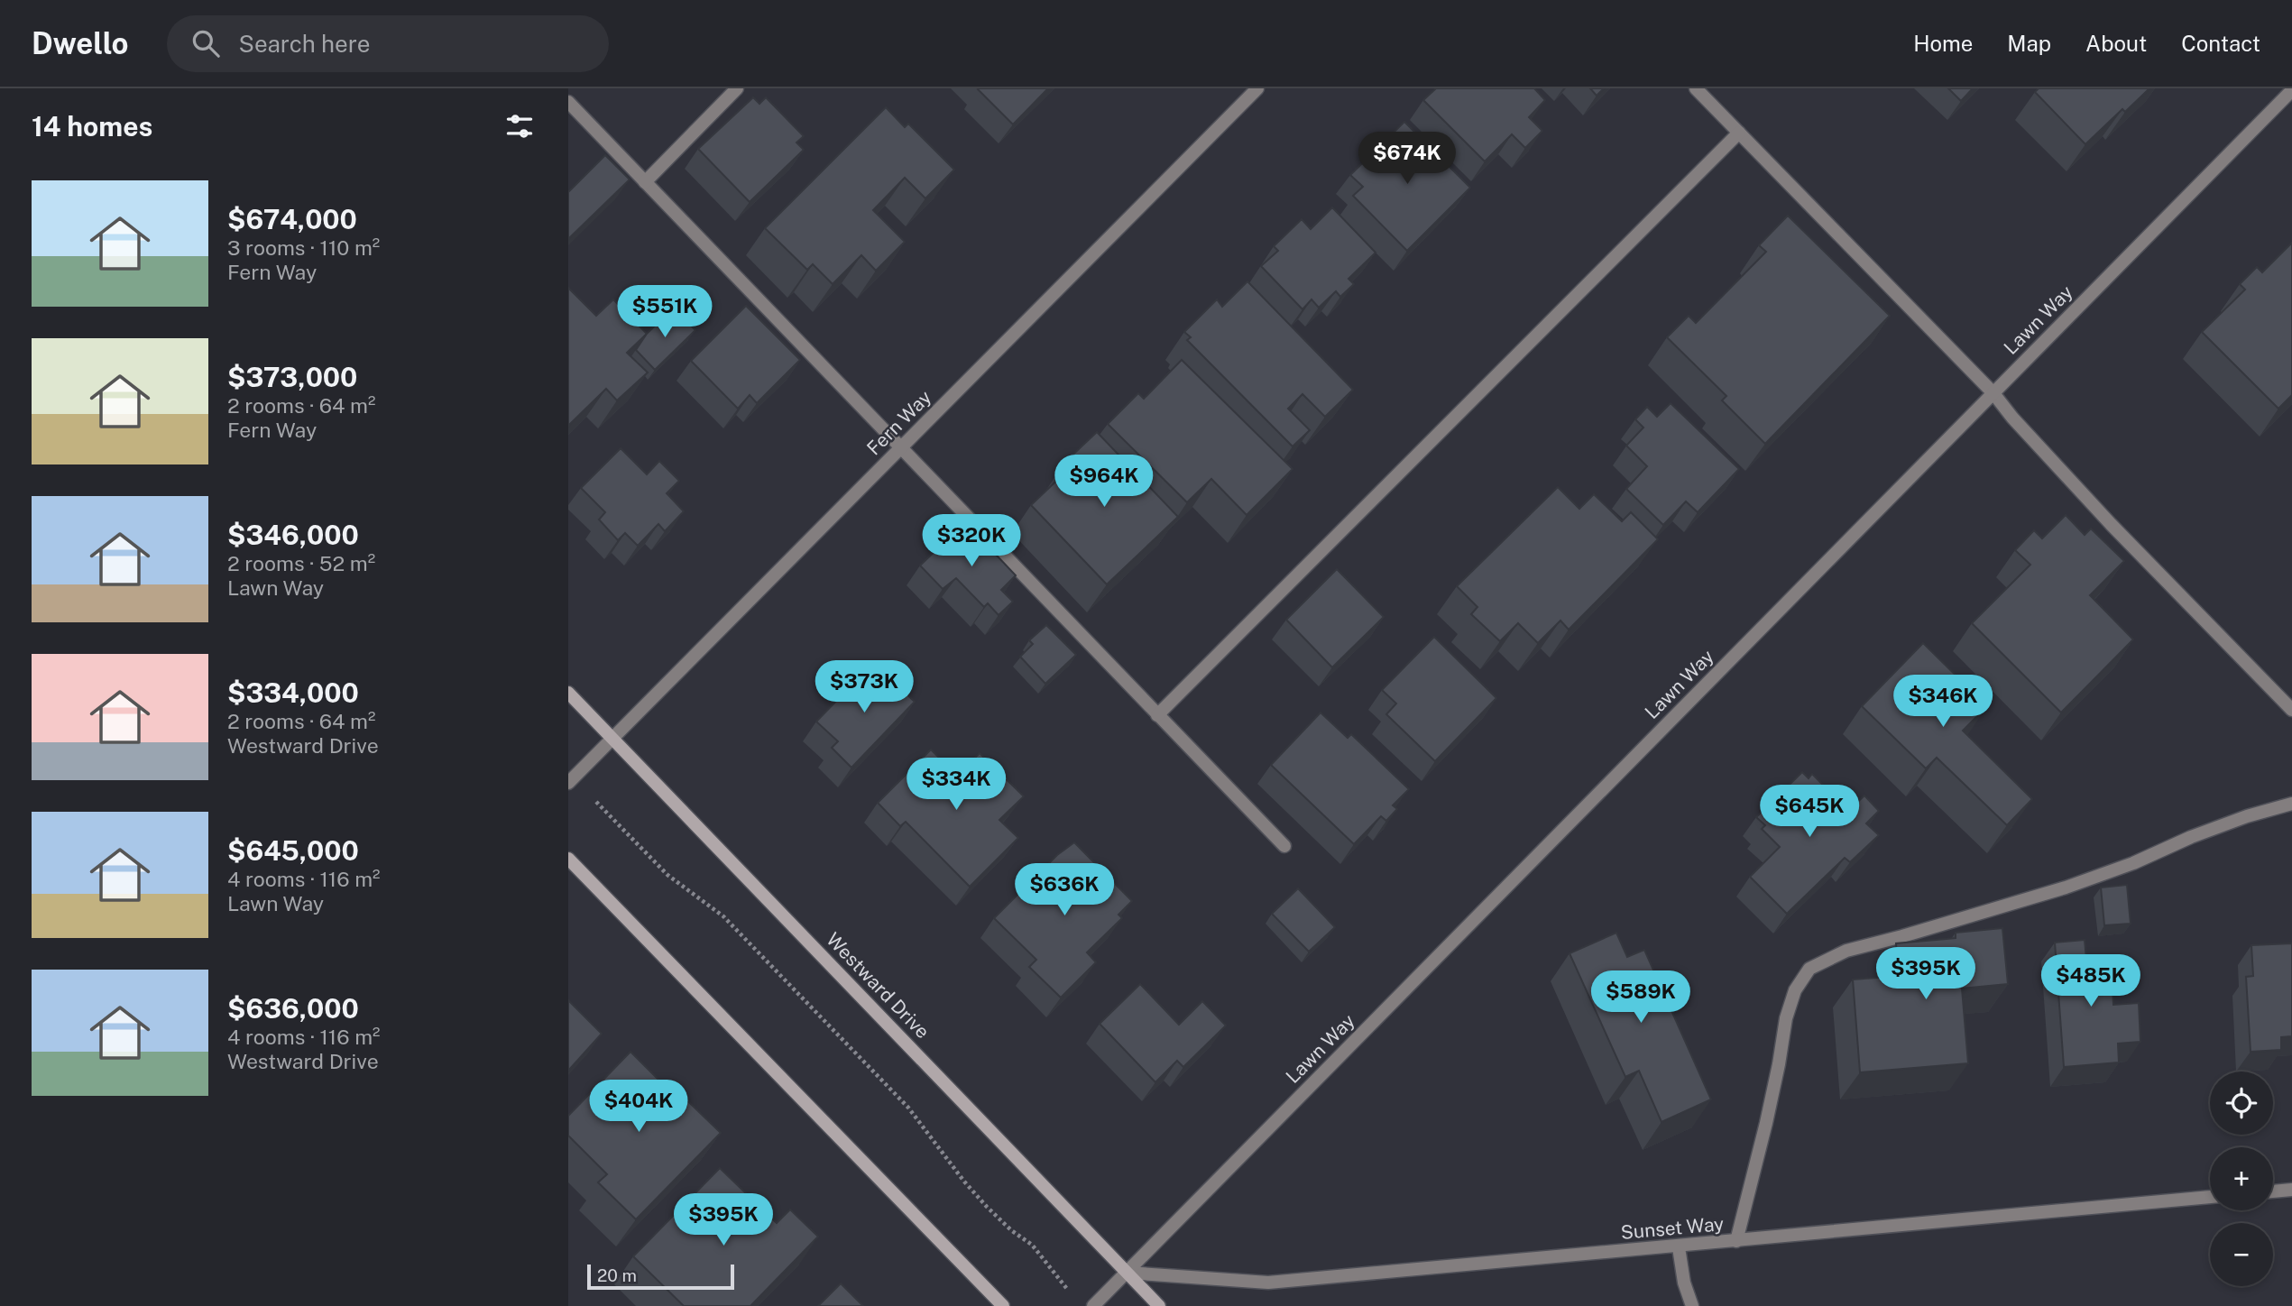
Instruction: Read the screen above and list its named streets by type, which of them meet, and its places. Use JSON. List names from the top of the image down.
{
  "streets": {
    "street": [
      "Lawn Way",
      "Fern Way",
      "Westward Drive",
      "Sunset Way"
    ]
  },
  "crossings": [
    ["Lawn Way", "Westward Drive"],
    ["Lawn Way", "Sunset Way"],
    ["Fern Way", "Westward Drive"],
    ["Westward Drive", "Sunset Way"]
  ],
  "scale_bar": "20 m",
  "page": {
    "header": "Dwello",
    "search": "Search here",
    "nav": [
      "Home",
      "Map",
      "About",
      "Contact"
    ],
    "heading": "14 homes",
    "price": [
      "$674K",
      "$551K",
      "$964K",
      "$320K",
      "$373K",
      "$346K",
      "$334K",
      "$645K",
      "$636K",
      "$395K",
      "$485K",
      "$589K",
      "$404K",
      "$395K"
    ],
    "list": [
      {
        "name": "$674,000",
        "note": "3 rooms · 110 m² · Fern Way"
      },
      {
        "name": "$373,000",
        "note": "2 rooms · 64 m² · Fern Way"
      },
      {
        "name": "$346,000",
        "note": "2 rooms · 52 m² · Lawn Way"
      },
      {
        "name": "$334,000",
        "note": "2 rooms · 64 m² · Westward Drive"
      },
      {
        "name": "$645,000",
        "note": "4 rooms · 116 m² · Lawn Way"
      },
      {
        "name": "$636,000",
        "note": "4 rooms · 116 m² · Westward Drive"
      }
    ],
    "map_buttons": ["+", "−"],
    "scale": "20 m"
  }
}
